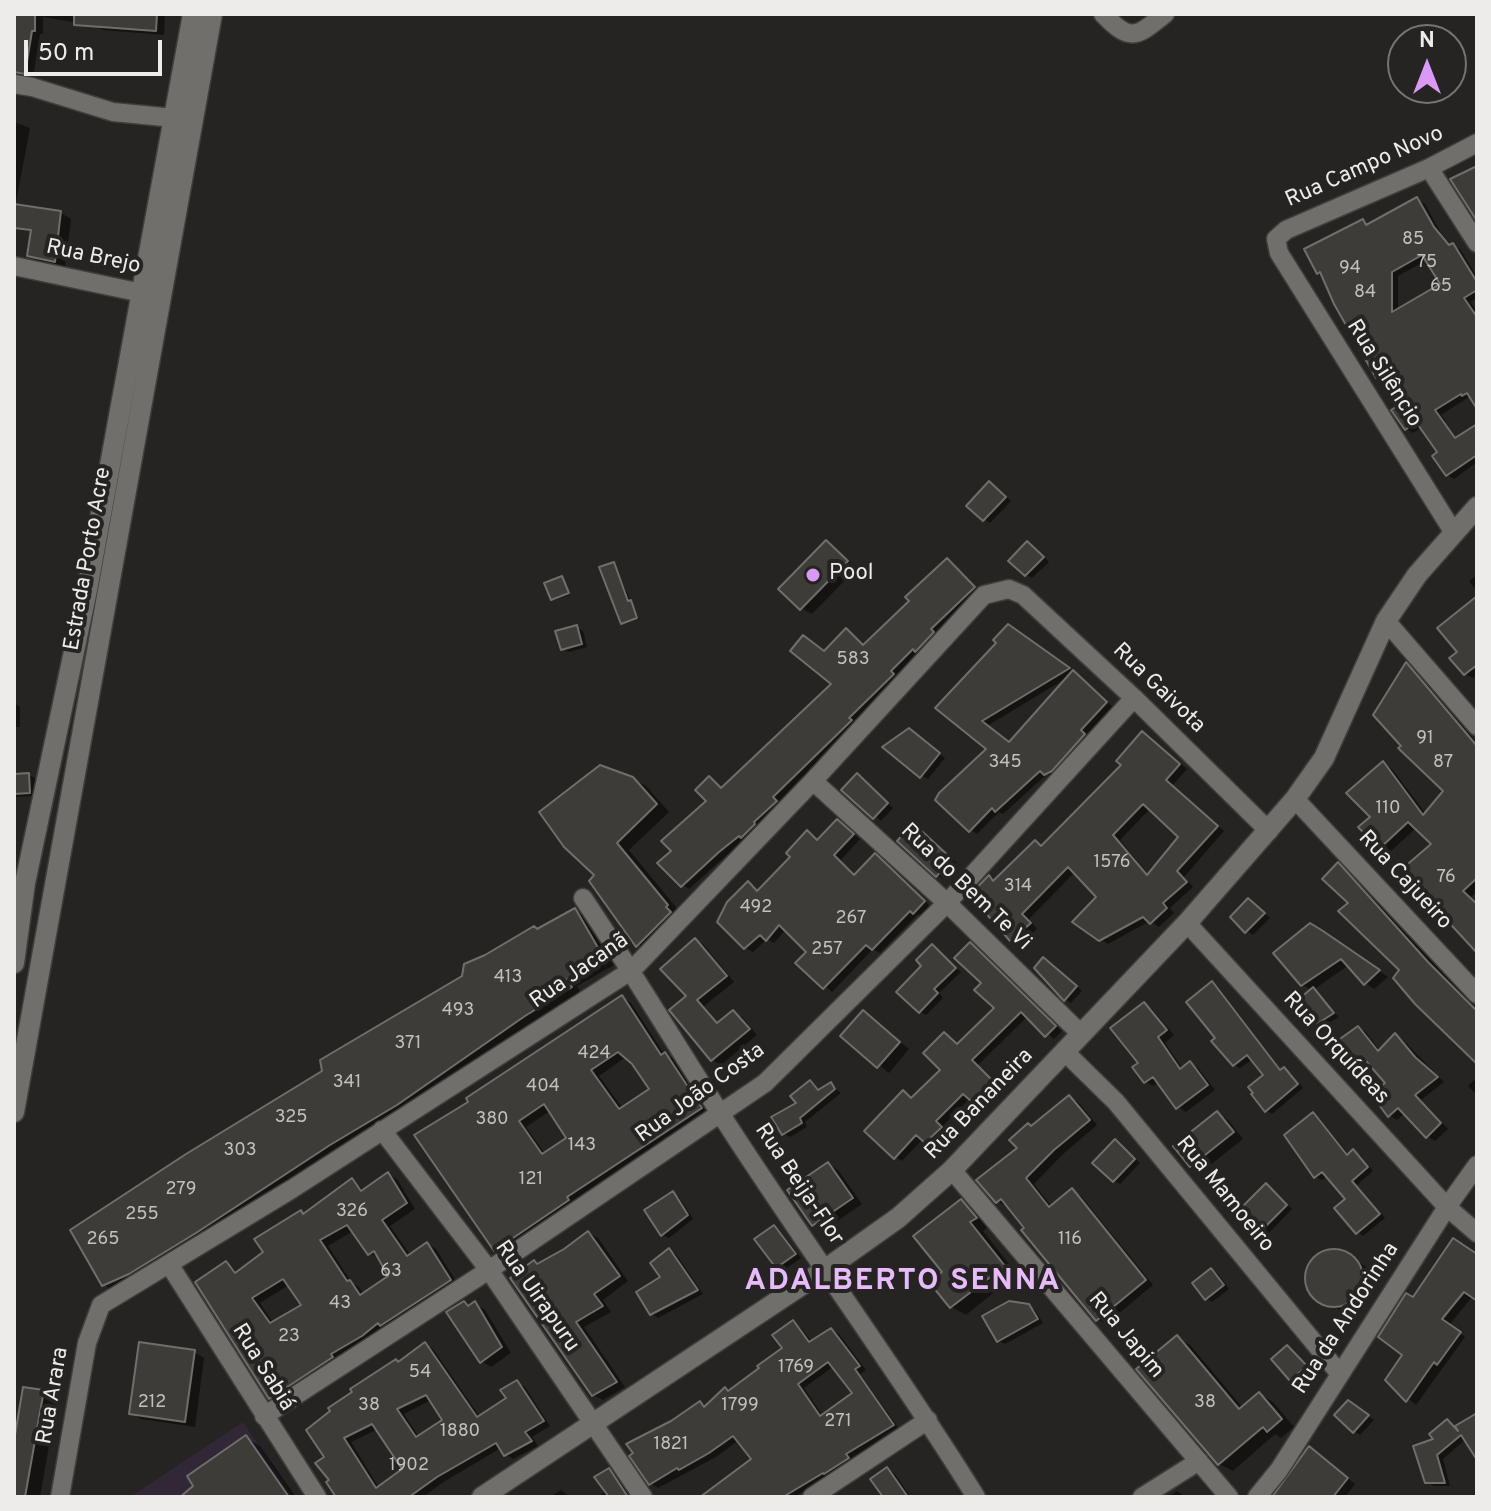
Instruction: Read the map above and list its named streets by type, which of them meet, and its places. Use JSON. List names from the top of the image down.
{
  "streets": {
    "main road": ["Estrada Porto Acre", "Rua Bananeira"],
    "street": [
      "Rua Campo Novo",
      "Rua Brejo",
      "Rua Silêncio",
      "Rua Gaivota",
      "Rua Cajueiro",
      "Rua do Bem Te Vi",
      "Rua Jacanã",
      "Rua Orquídeas",
      "Rua João Costa",
      "Rua Beija-Flor",
      "Rua Mamoeiro",
      "Rua Uirapuru",
      "Rua da Andorinha",
      "Rua Japim",
      "Rua Sabiá",
      "Rua Arara"
    ]
  },
  "crossings": [
    ["Rua Campo Novo", "Rua Silêncio"],
    ["Rua Brejo", "Estrada Porto Acre"],
    ["Rua Silêncio", "Rua Bananeira"],
    ["Rua Gaivota", "Rua Jacanã"],
    ["Rua Gaivota", "Rua João Costa"],
    ["Rua Gaivota", "Rua Bananeira"],
    ["Rua Cajueiro", "Rua Bananeira"],
    ["Rua do Bem Te Vi", "Rua Jacanã"],
    ["Rua do Bem Te Vi", "Rua João Costa"],
    ["Rua do Bem Te Vi", "Rua Bananeira"],
    ["Rua Jacanã", "Rua Beija-Flor"],
    ["Rua Jacanã", "Rua Uirapuru"],
    ["Rua Jacanã", "Rua Sabiá"],
    ["Rua Jacanã", "Rua Arara"],
    ["Rua Orquídeas", "Rua Bananeira"],
    ["Rua Orquídeas", "Rua da Andorinha"],
    ["Rua João Costa", "Rua Beija-Flor"],
    ["Rua João Costa", "Rua Uirapuru"],
    ["Rua João Costa", "Rua Sabiá"],
    ["Rua Bananeira", "Rua Beija-Flor"],
    ["Rua Bananeira", "Rua Mamoeiro"],
    ["Rua Bananeira", "Rua Uirapuru"],
    ["Rua Bananeira", "Rua Japim"],
    ["Rua Mamoeiro", "Rua da Andorinha"]
  ],
  "districts": ["ADALBERTO SENNA"],
  "places": ["Pool"],
  "house_numbers": [
    "85",
    "75",
    "94",
    "65",
    "84",
    "583",
    "91",
    "345",
    "87",
    "110",
    "1576",
    "76",
    "314",
    "492",
    "267",
    "257",
    "413",
    "493",
    "371",
    "424",
    "341",
    "404",
    "325",
    "380",
    "143",
    "303",
    "121",
    "279",
    "326",
    "255",
    "265",
    "116",
    "63",
    "43",
    "23",
    "1769",
    "54",
    "212",
    "38",
    "38",
    "1799",
    "271",
    "1880",
    "1821",
    "1902"
  ],
  "scale_bar": "50 m",
  "north": "top"
}
